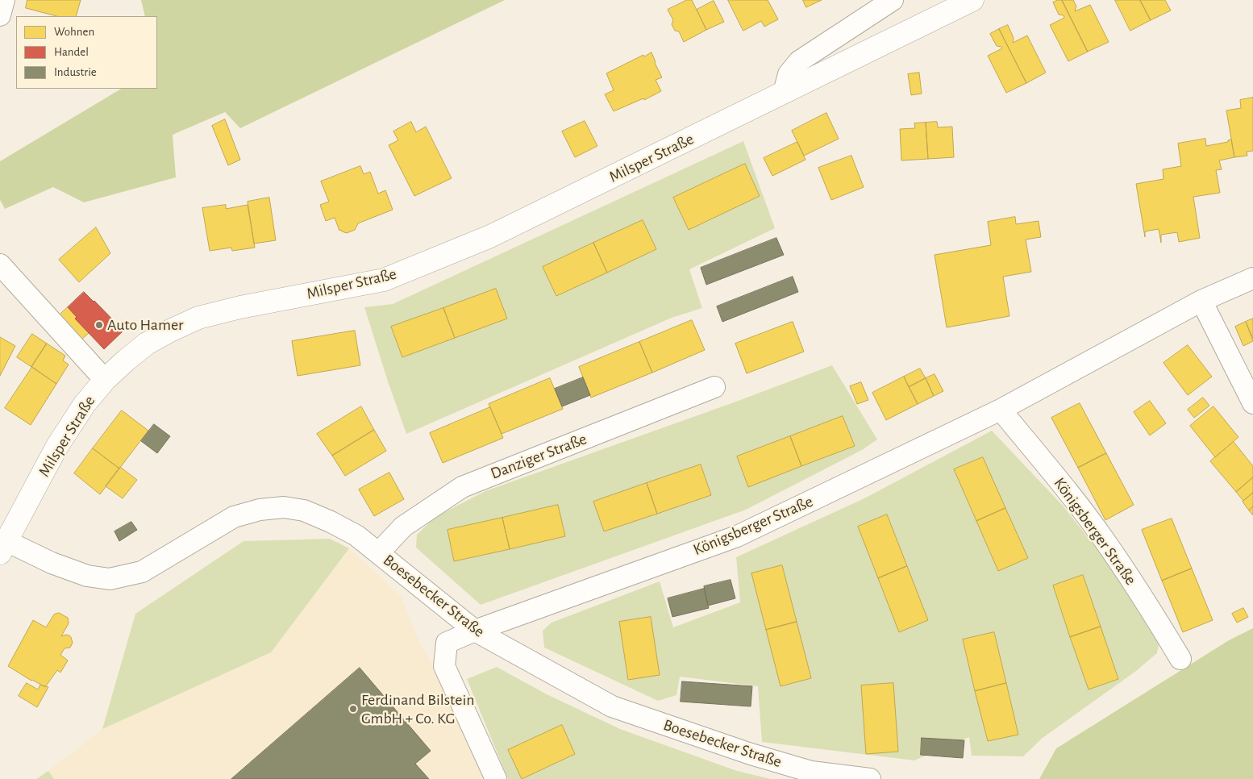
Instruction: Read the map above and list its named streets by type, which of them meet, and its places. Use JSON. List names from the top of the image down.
{
  "streets": {
    "street": [
      "Milsper Straße",
      "Danziger Straße",
      "Königsberger Straße",
      "Boesebecker Straße"
    ]
  },
  "crossings": [
    ["Milsper Straße", "Boesebecker Straße"],
    ["Danziger Straße", "Boesebecker Straße"],
    ["Königsberger Straße", "Boesebecker Straße"]
  ],
  "places": ["Auto Hamer", "Ferdinand Bilstein GmbH + Co. KG"],
  "legend": ["Wohnen", "Handel", "Industrie"]
}
